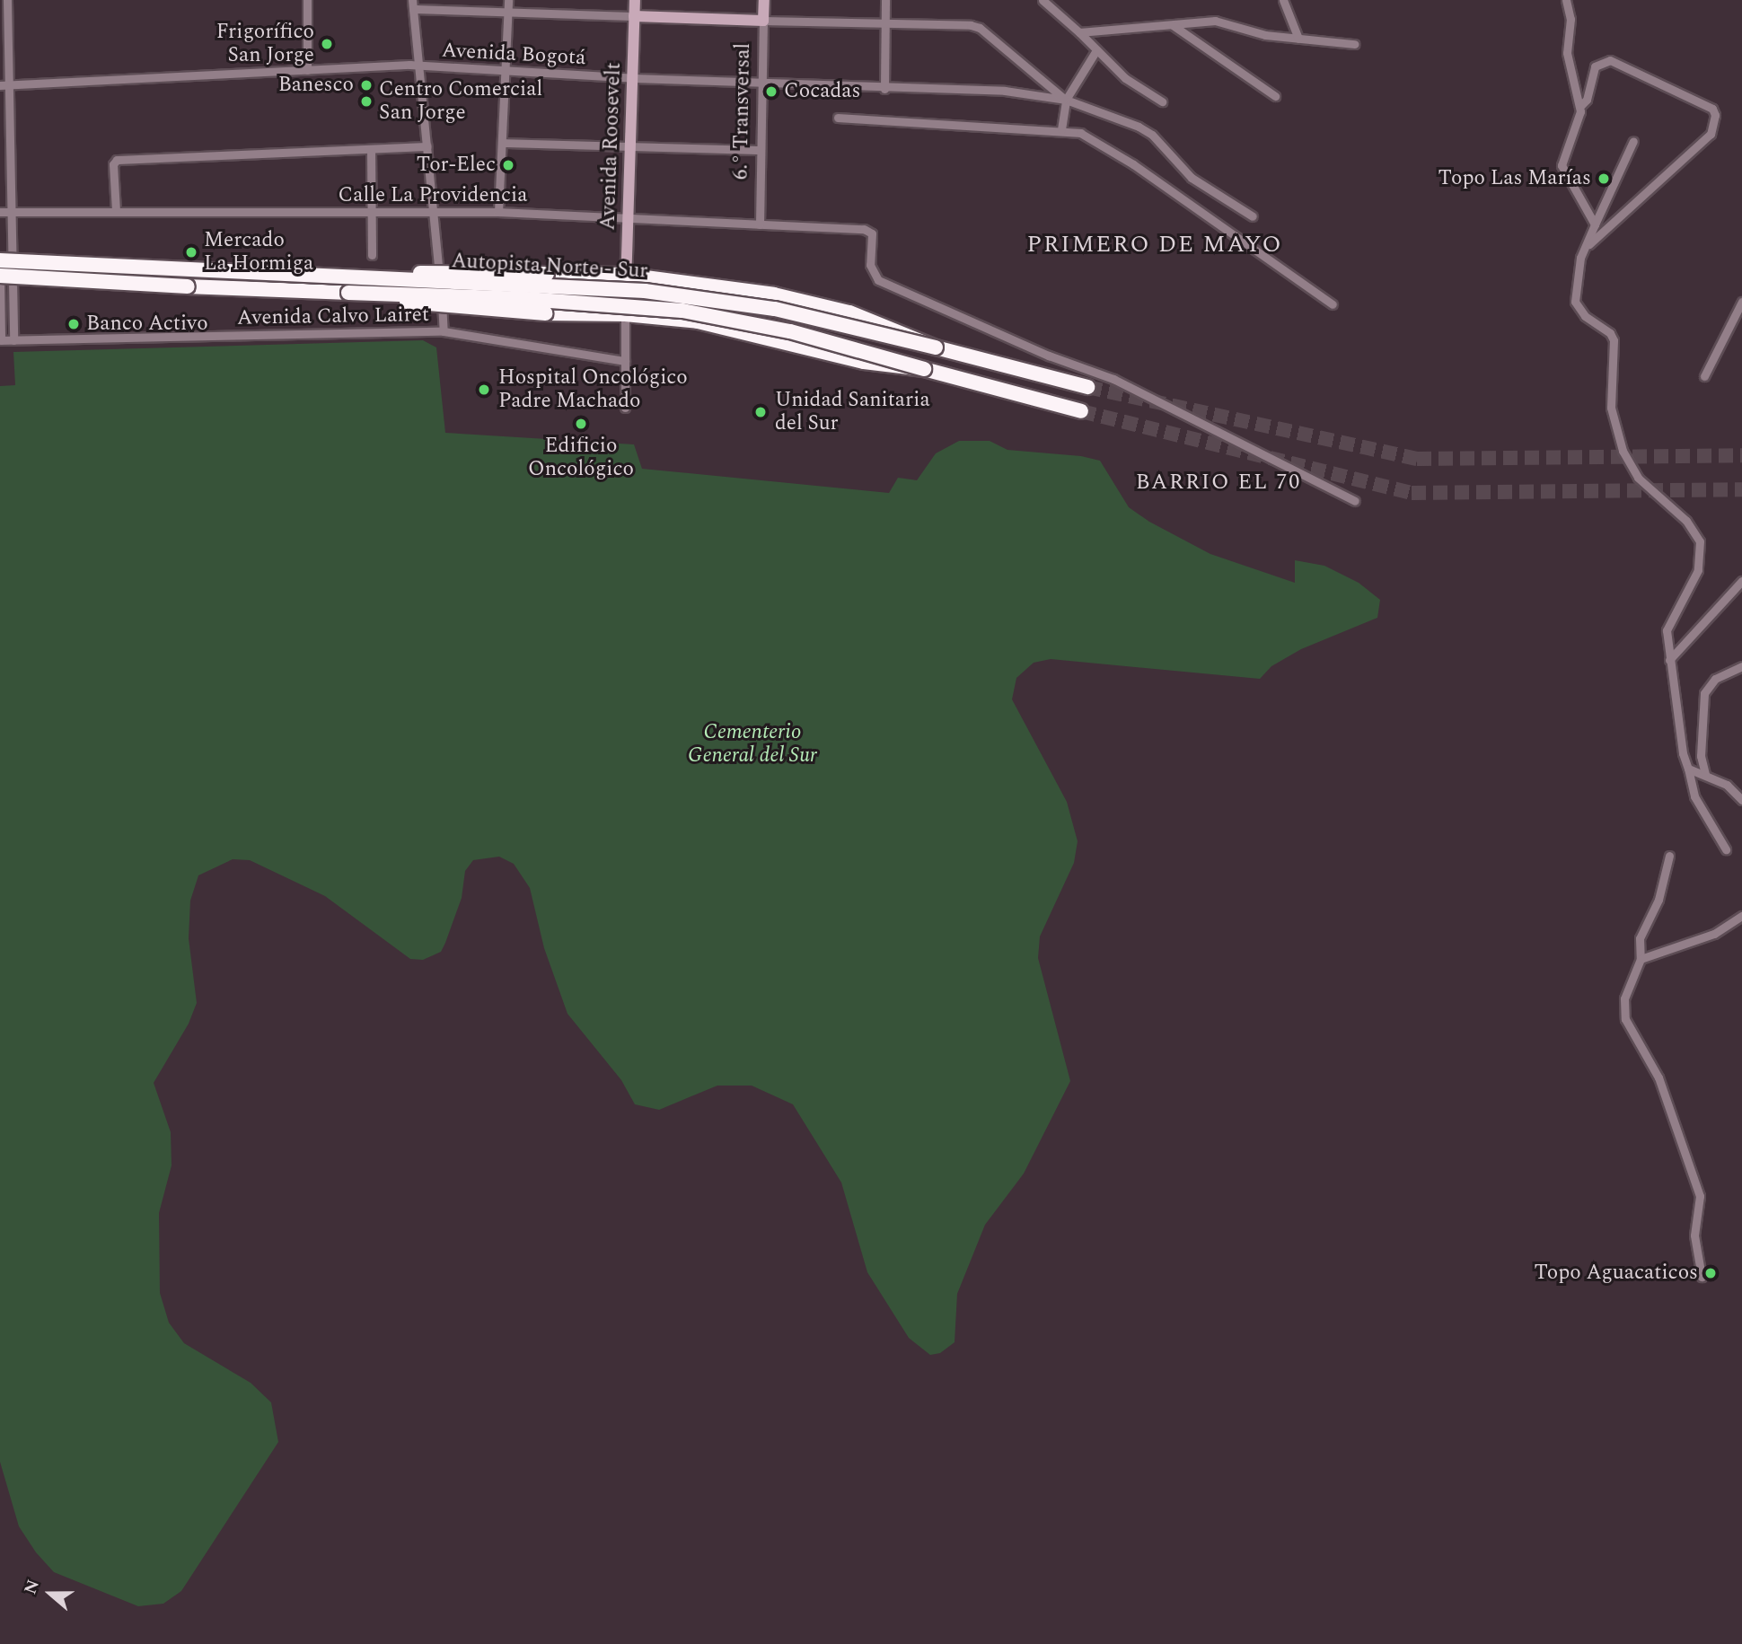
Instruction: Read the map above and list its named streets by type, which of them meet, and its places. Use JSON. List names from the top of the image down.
{
  "streets": {
    "highway": ["Autopista Norte - Sur"],
    "street": [
      "Avenida Bogotá",
      "6.° Transversal",
      "Avenida Roosevelt",
      "Calle La Providencia",
      "Avenida Calvo Lairet"
    ]
  },
  "crossings": [
    ["Avenida Bogotá", "6.° Transversal"],
    ["Avenida Bogotá", "Avenida Roosevelt"],
    ["6.° Transversal", "Calle La Providencia"],
    ["Avenida Roosevelt", "Calle La Providencia"],
    ["Avenida Roosevelt", "Avenida Calvo Lairet"]
  ],
  "districts": ["PRIMERO DE MAYO", "BARRIO EL 70"],
  "parks": ["Cementerio General del Sur"],
  "places": [
    "Frigorífico San Jorge",
    "Banesco",
    "Cocadas",
    "Centro Comercial San Jorge",
    "Tor-Elec",
    "Topo Las Marías",
    "Mercado La Hormiga",
    "Banco Activo",
    "Hospital Oncológico Padre Machado",
    "Unidad Sanitaria del Sur",
    "Edificio Oncológico",
    "Topo Aguacaticos"
  ],
  "north": "left"
}
